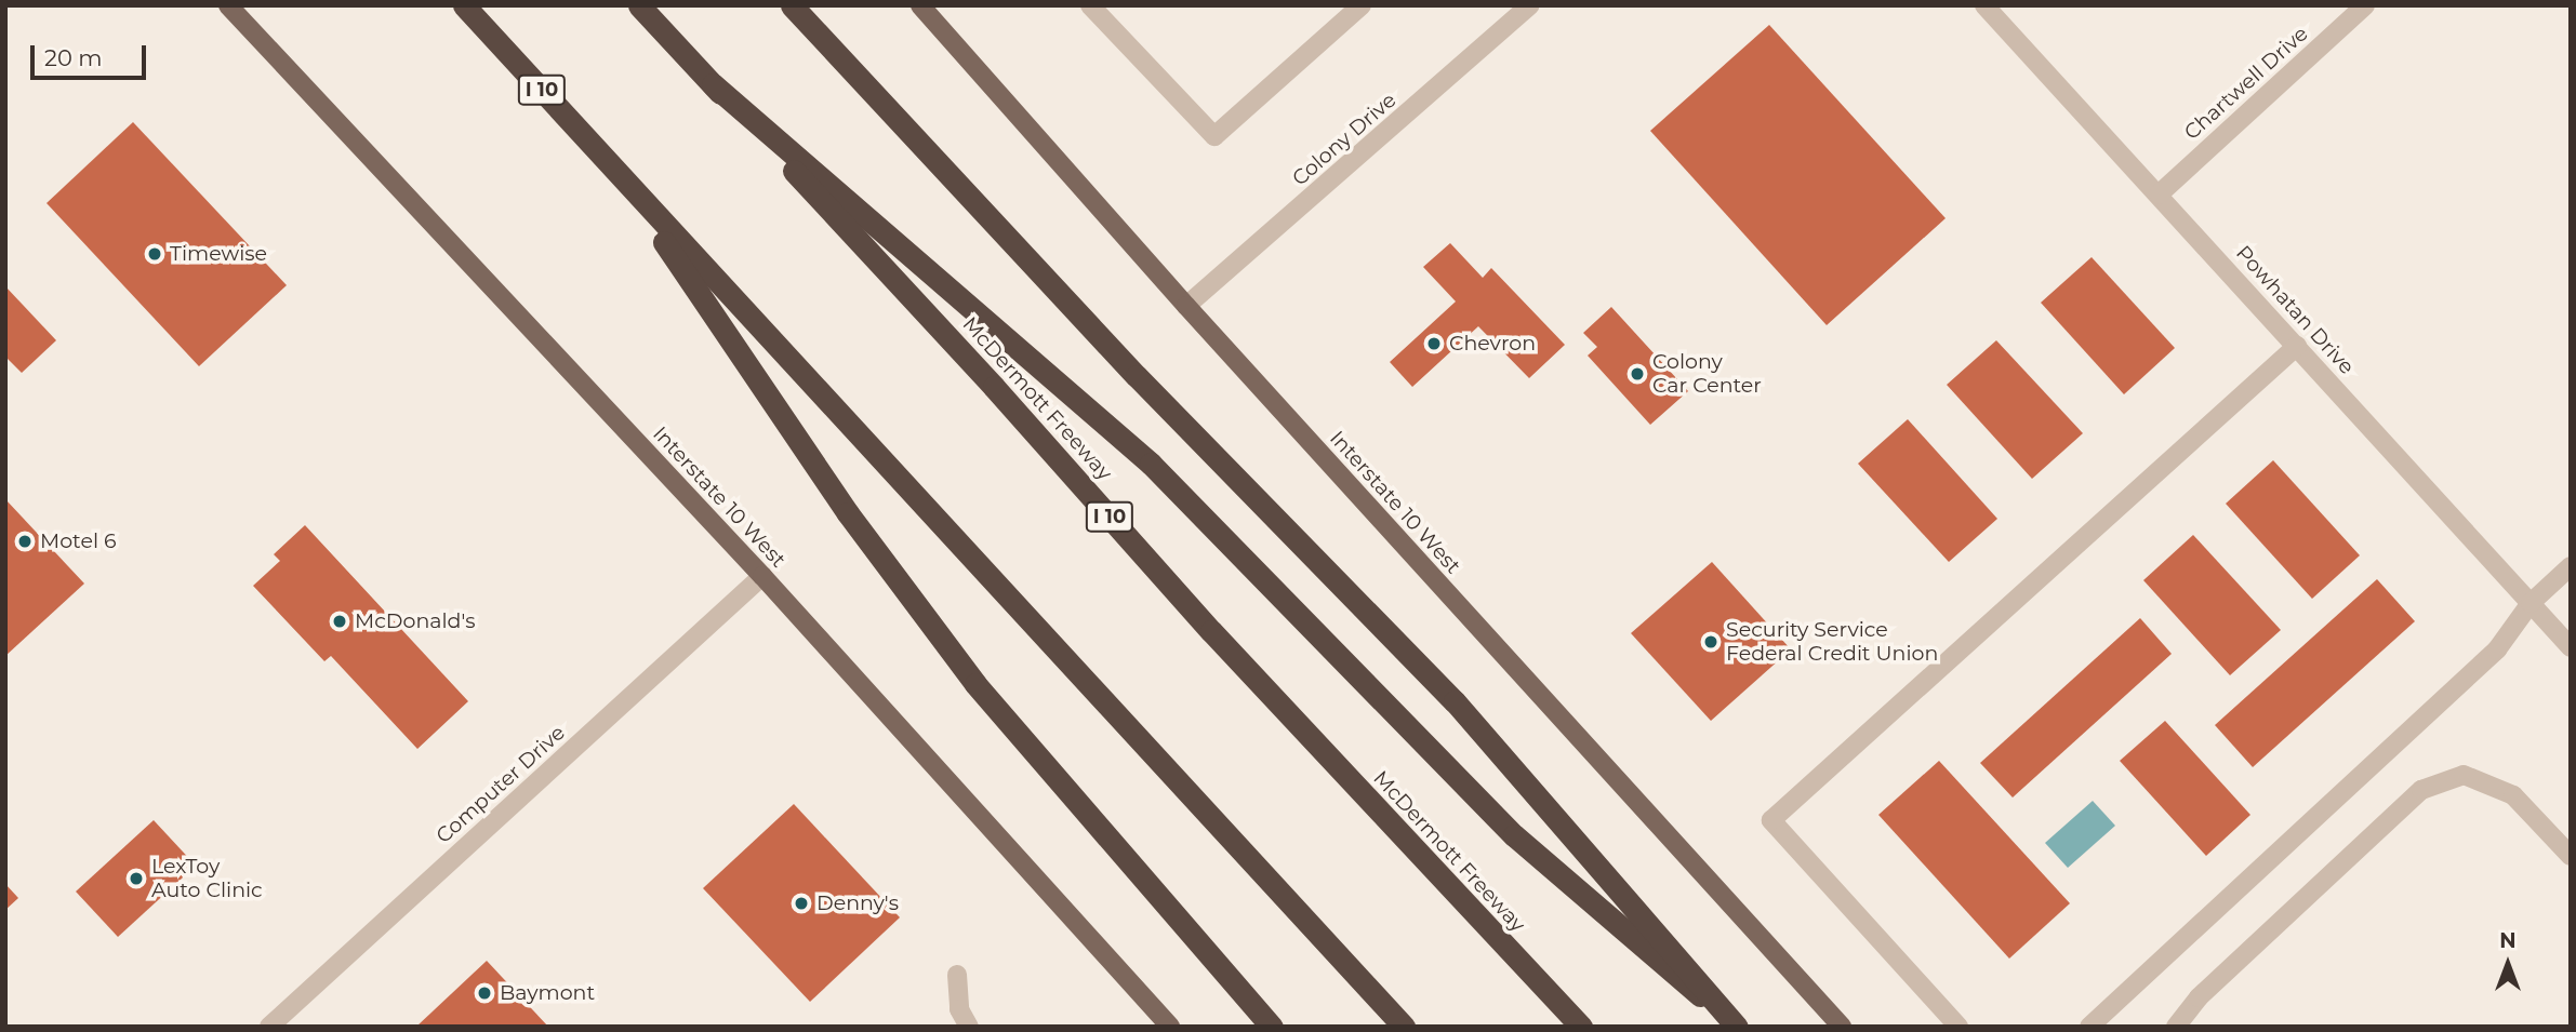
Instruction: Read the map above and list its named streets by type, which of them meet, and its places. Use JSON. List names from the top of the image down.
{
  "streets": {
    "highway": ["I 10", "McDermott Freeway"],
    "main road": ["Interstate 10 West"],
    "street": [
      "Chartwell Drive",
      "Colony Drive",
      "Powhatan Drive",
      "Computer Drive"
    ]
  },
  "crossings": [
    ["Chartwell Drive", "Powhatan Drive"],
    ["Colony Drive", "Interstate 10 West"],
    ["Interstate 10 West", "Computer Drive"]
  ],
  "places": [
    "Timewise",
    "Chevron",
    "Colony Car Center",
    "Motel 6",
    "McDonald's",
    "Security Service Federal Credit Union",
    "LexToy Auto Clinic",
    "Denny's",
    "Baymont"
  ],
  "scale_bar": "20 m",
  "north": "top"
}
